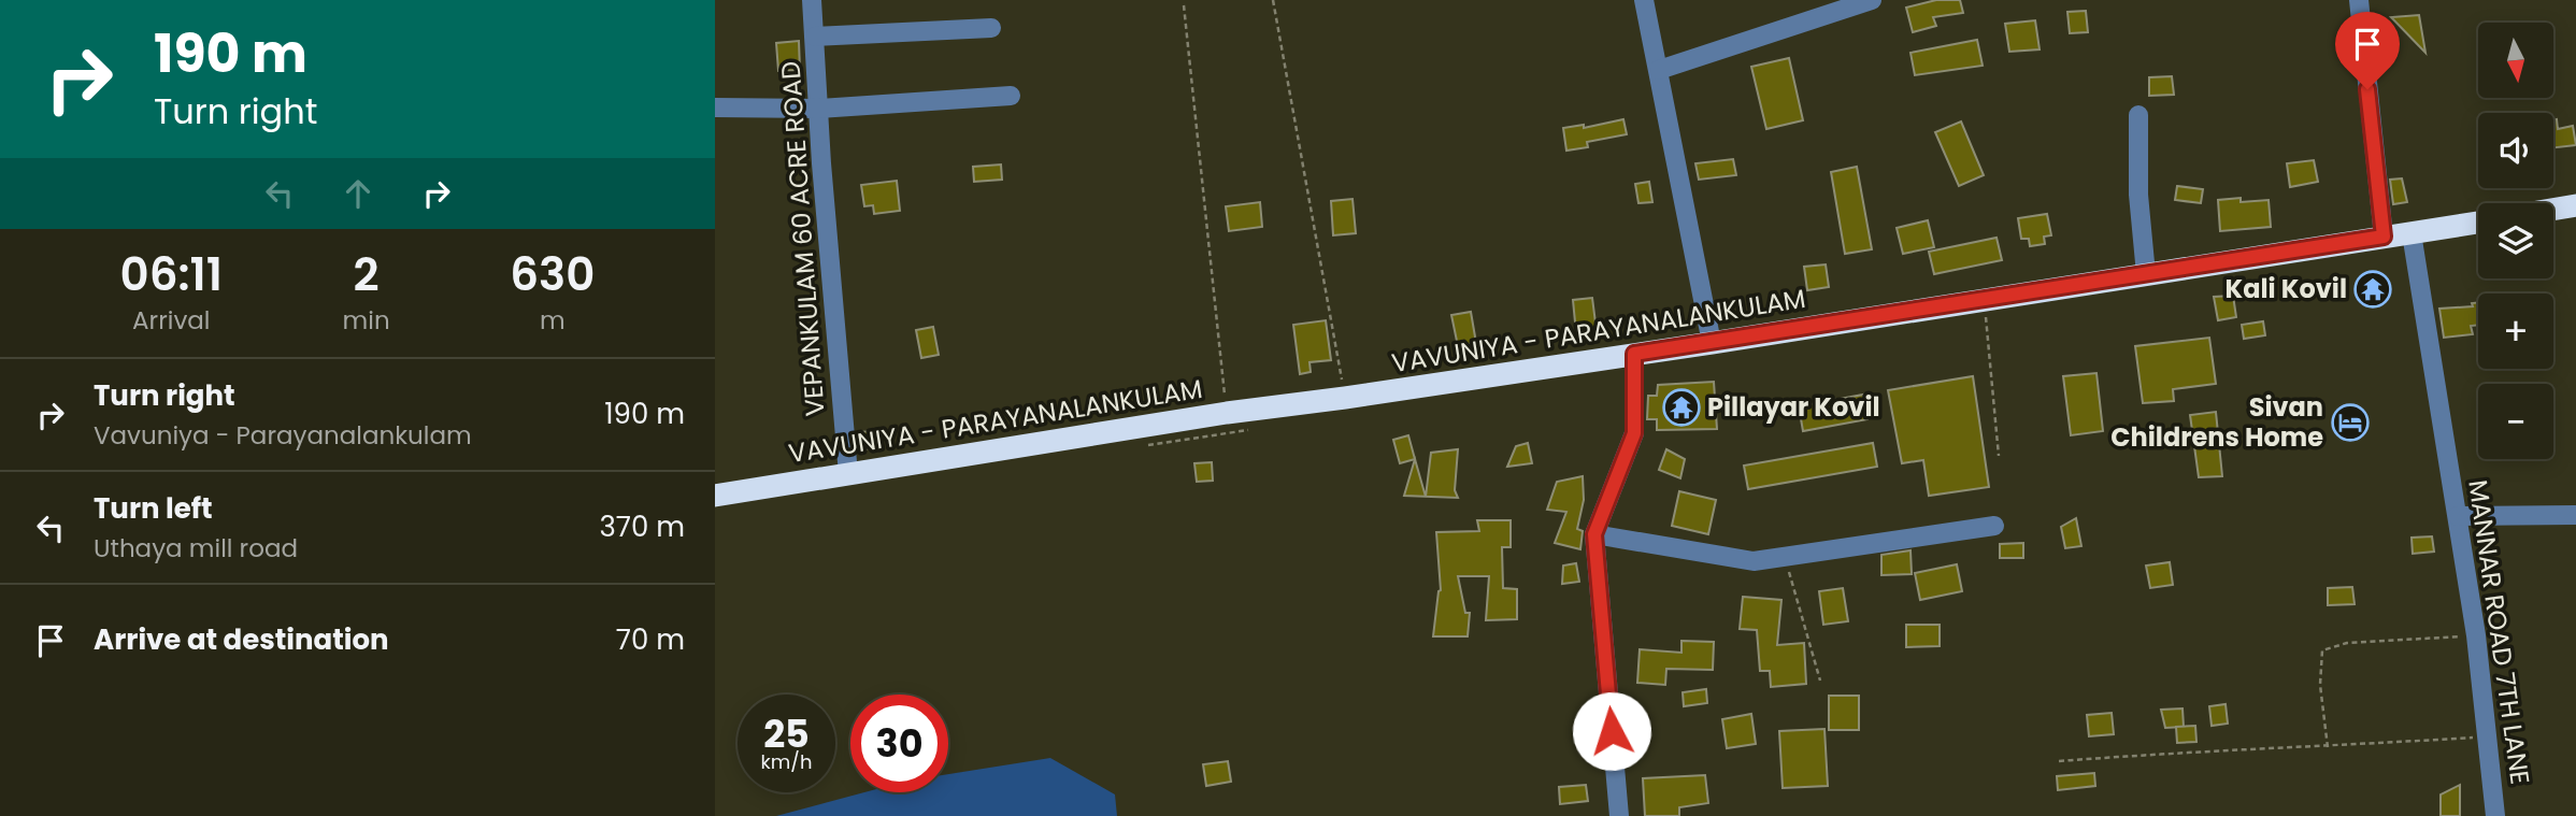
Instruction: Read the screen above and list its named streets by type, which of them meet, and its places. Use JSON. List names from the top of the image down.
{
  "streets": {
    "highway": ["VAVUNIYA - PARAYANALANKULAM"],
    "street": ["VEPANKULAM 60 ACRE ROAD", "MANNAR ROAD 7TH LANE"]
  },
  "crossings": [
    ["VEPANKULAM 60 ACRE ROAD", "VAVUNIYA - PARAYANALANKULAM"],
    ["VAVUNIYA - PARAYANALANKULAM", "MANNAR ROAD 7TH LANE"]
  ],
  "places": {
    "temple": ["Kali Kovil", "Pillayar Kovil"],
    "hotel": ["Sivan Childrens Home"]
  },
  "north": "bottom",
  "page": {
    "turn": ["190 m", "Turn right"],
    "map_buttons": ["+", "−"],
    "eta": [
      "06:11",
      "Arrival",
      "2",
      "min",
      "630",
      "m"
    ],
    "list": [
      {
        "name": "Turn right",
        "note": "Vavuniya - Parayanalankulam",
        "value": "190 m"
      },
      {
        "name": "Turn left",
        "note": "Uthaya mill road",
        "value": "370 m"
      },
      {
        "name": "Arrive at destination",
        "value": "70 m"
      }
    ],
    "speed": "25 km/h",
    "limit": "30"
  }
}
